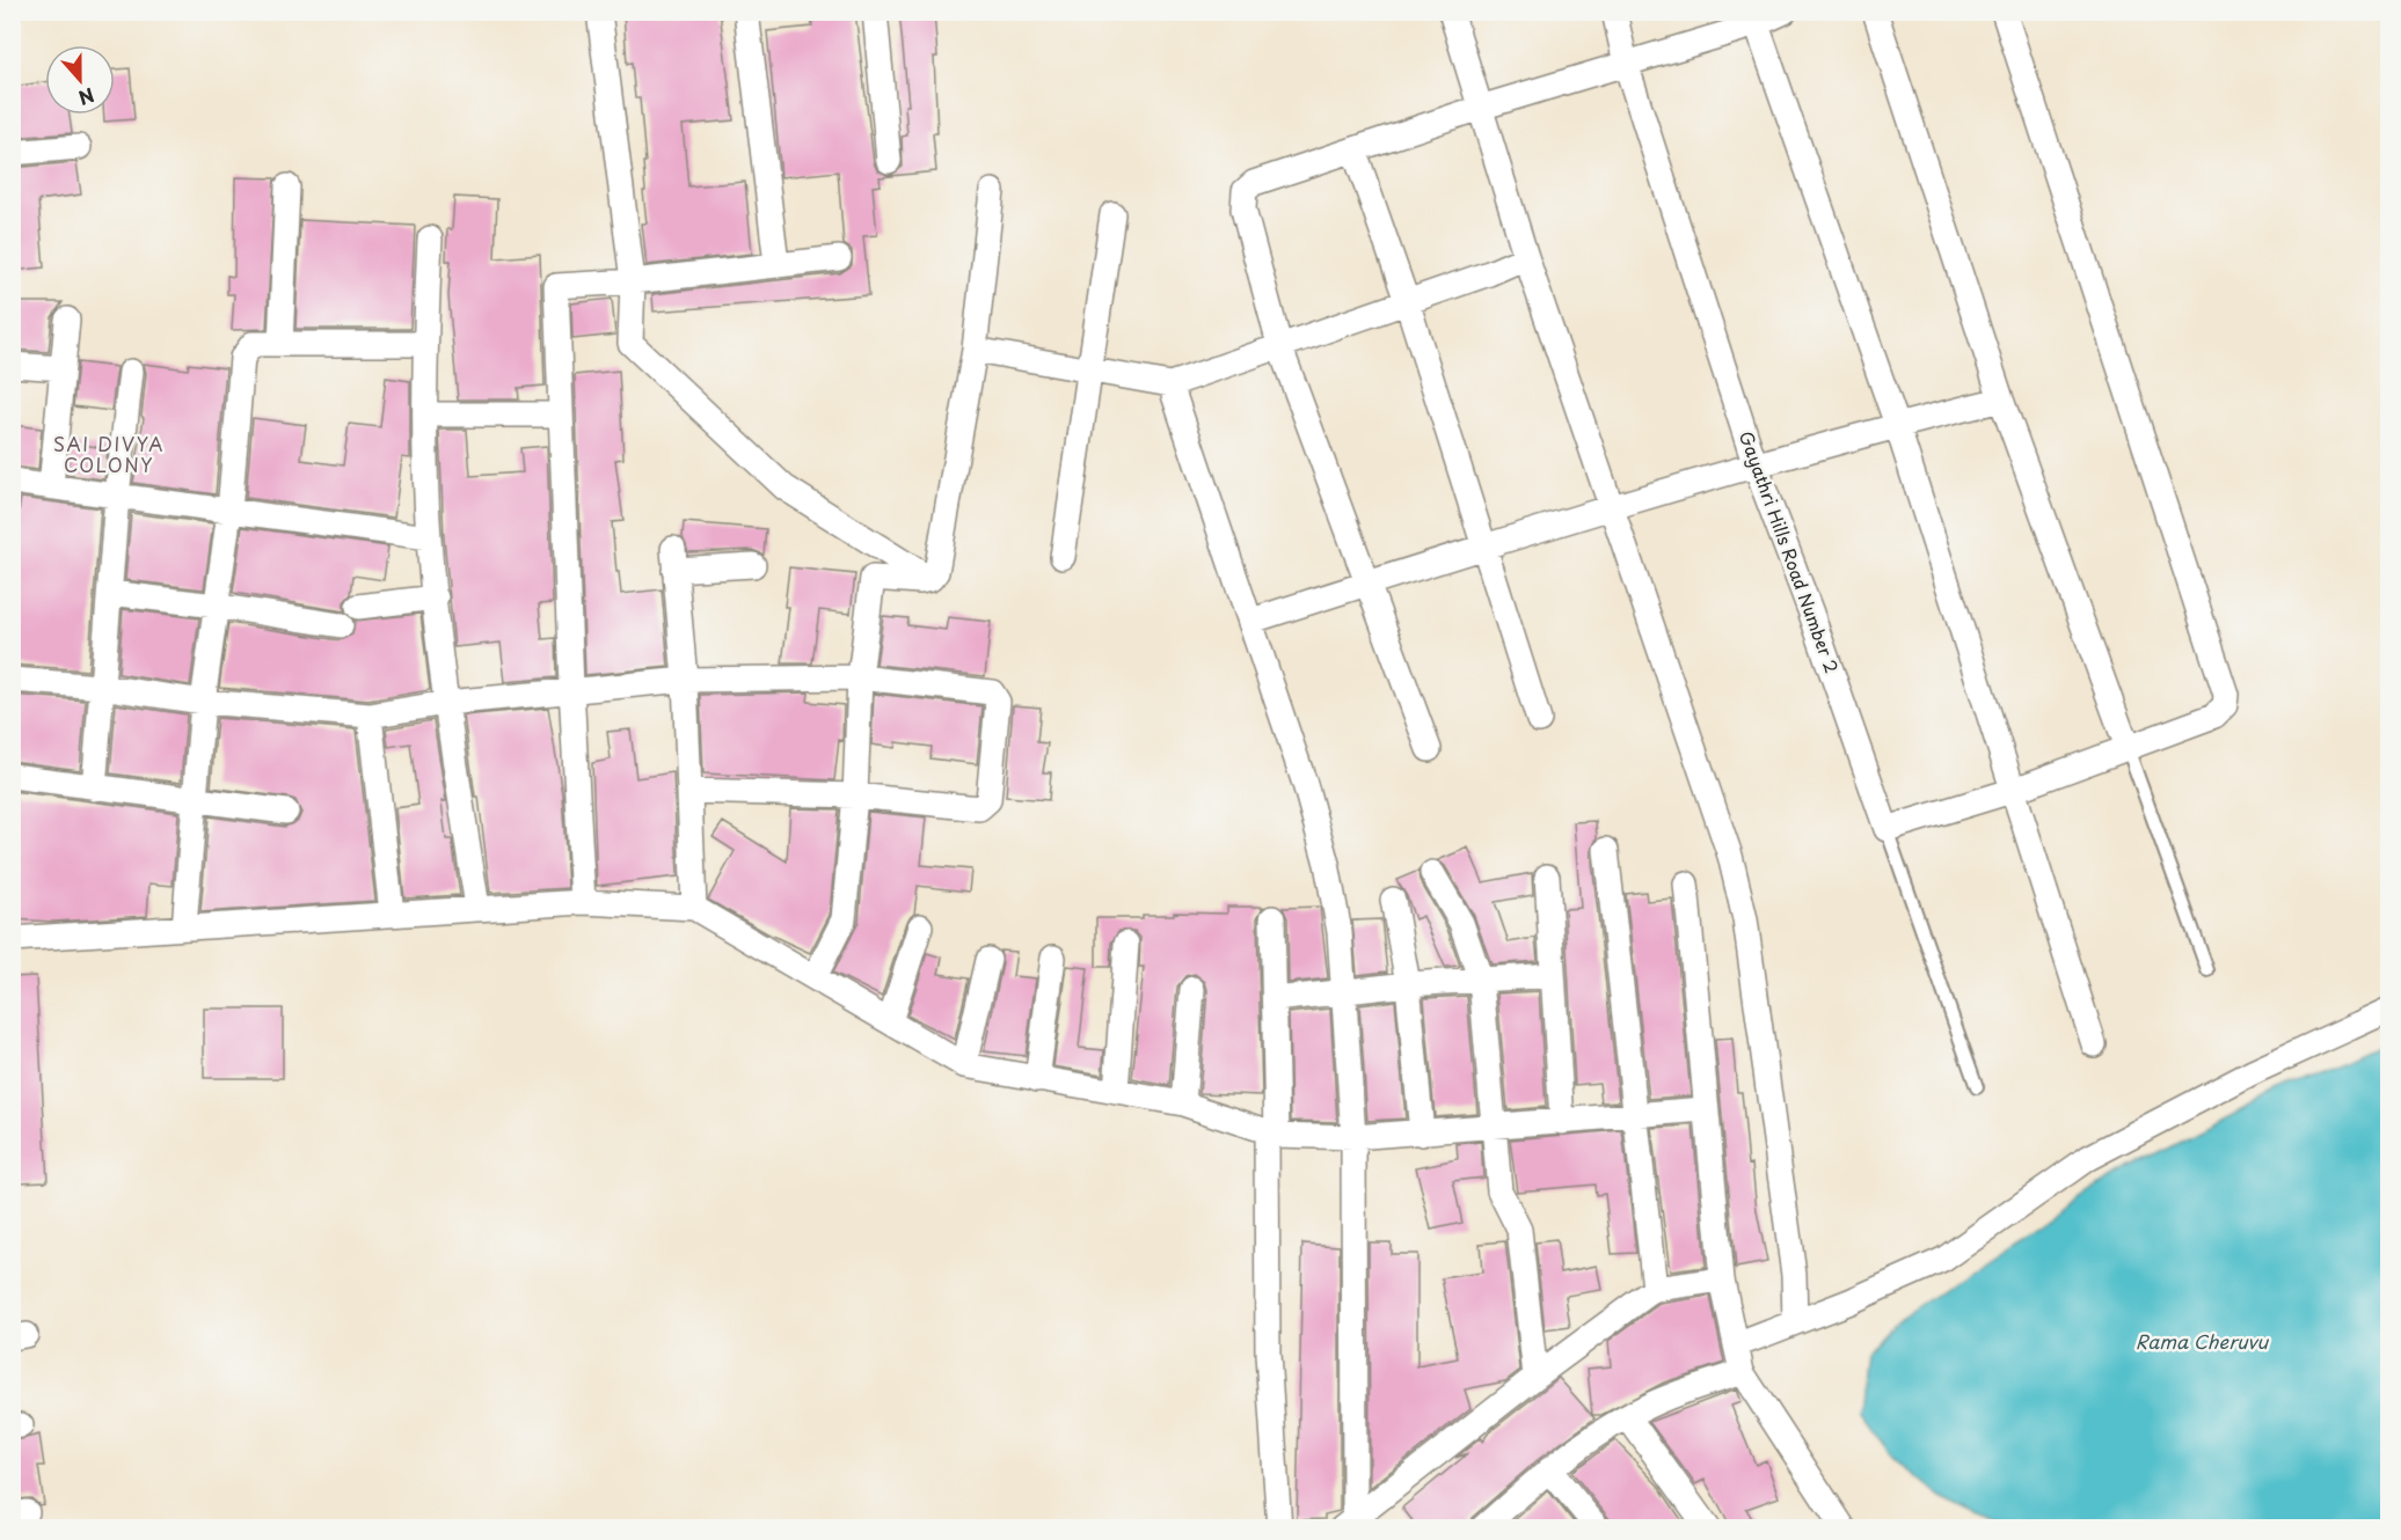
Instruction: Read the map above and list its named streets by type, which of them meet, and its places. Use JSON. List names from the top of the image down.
{
  "streets": {
    "street": ["Gayathri Hills Road Number 2"]
  },
  "districts": ["SAI DIVYA COLONY"],
  "water": ["Rama Cheruvu"],
  "north": "bottom"
}
